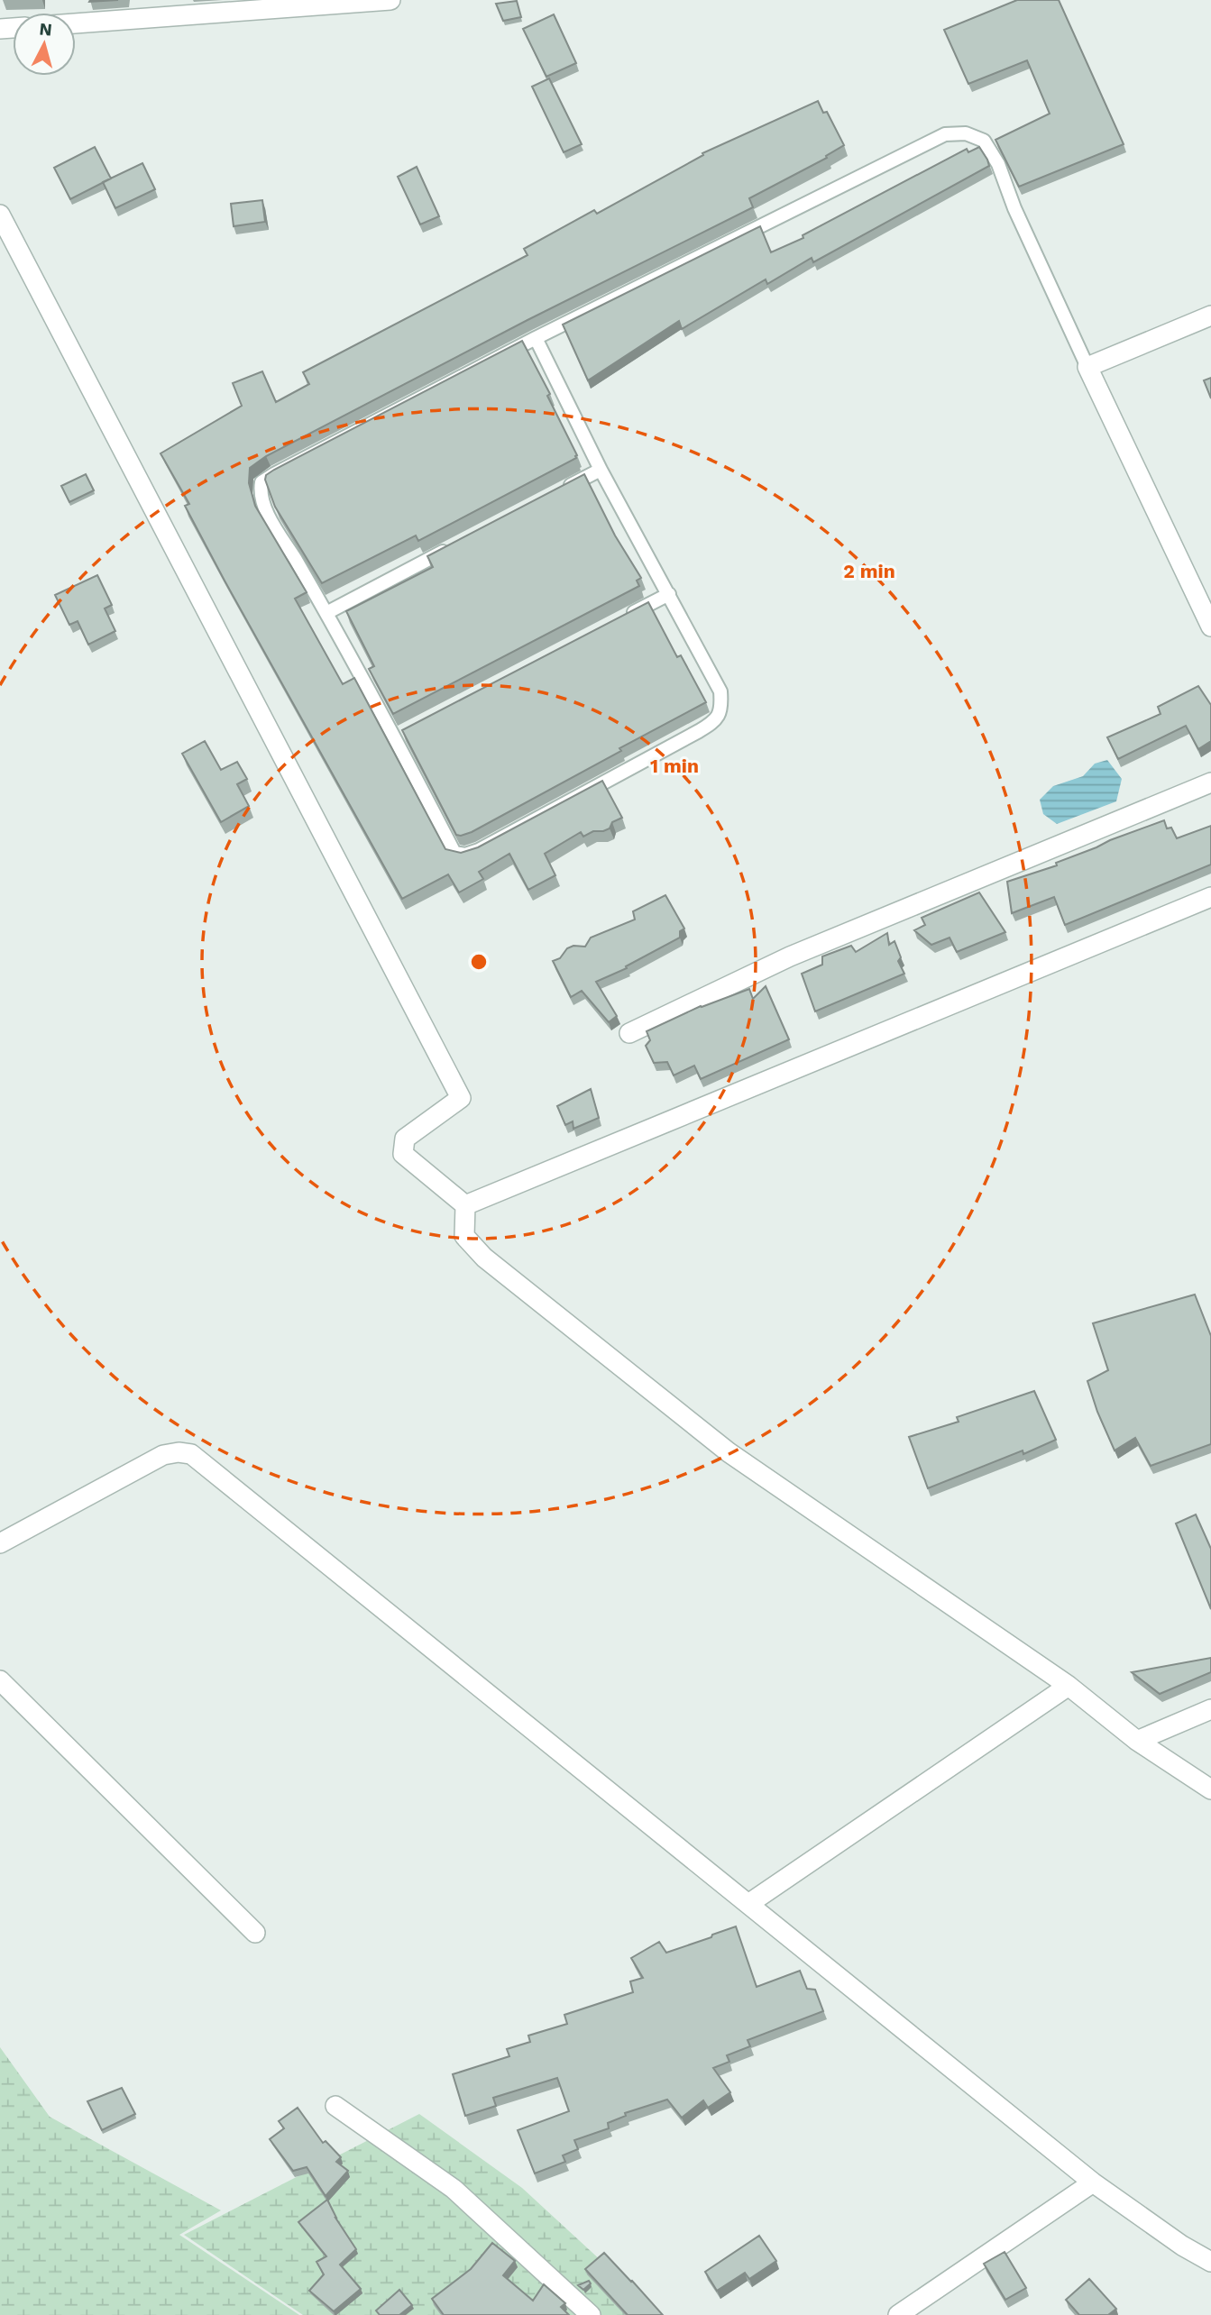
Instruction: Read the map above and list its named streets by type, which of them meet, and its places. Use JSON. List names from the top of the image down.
{
  "north": "top",
  "rings": ["2 min", "1 min"]
}
